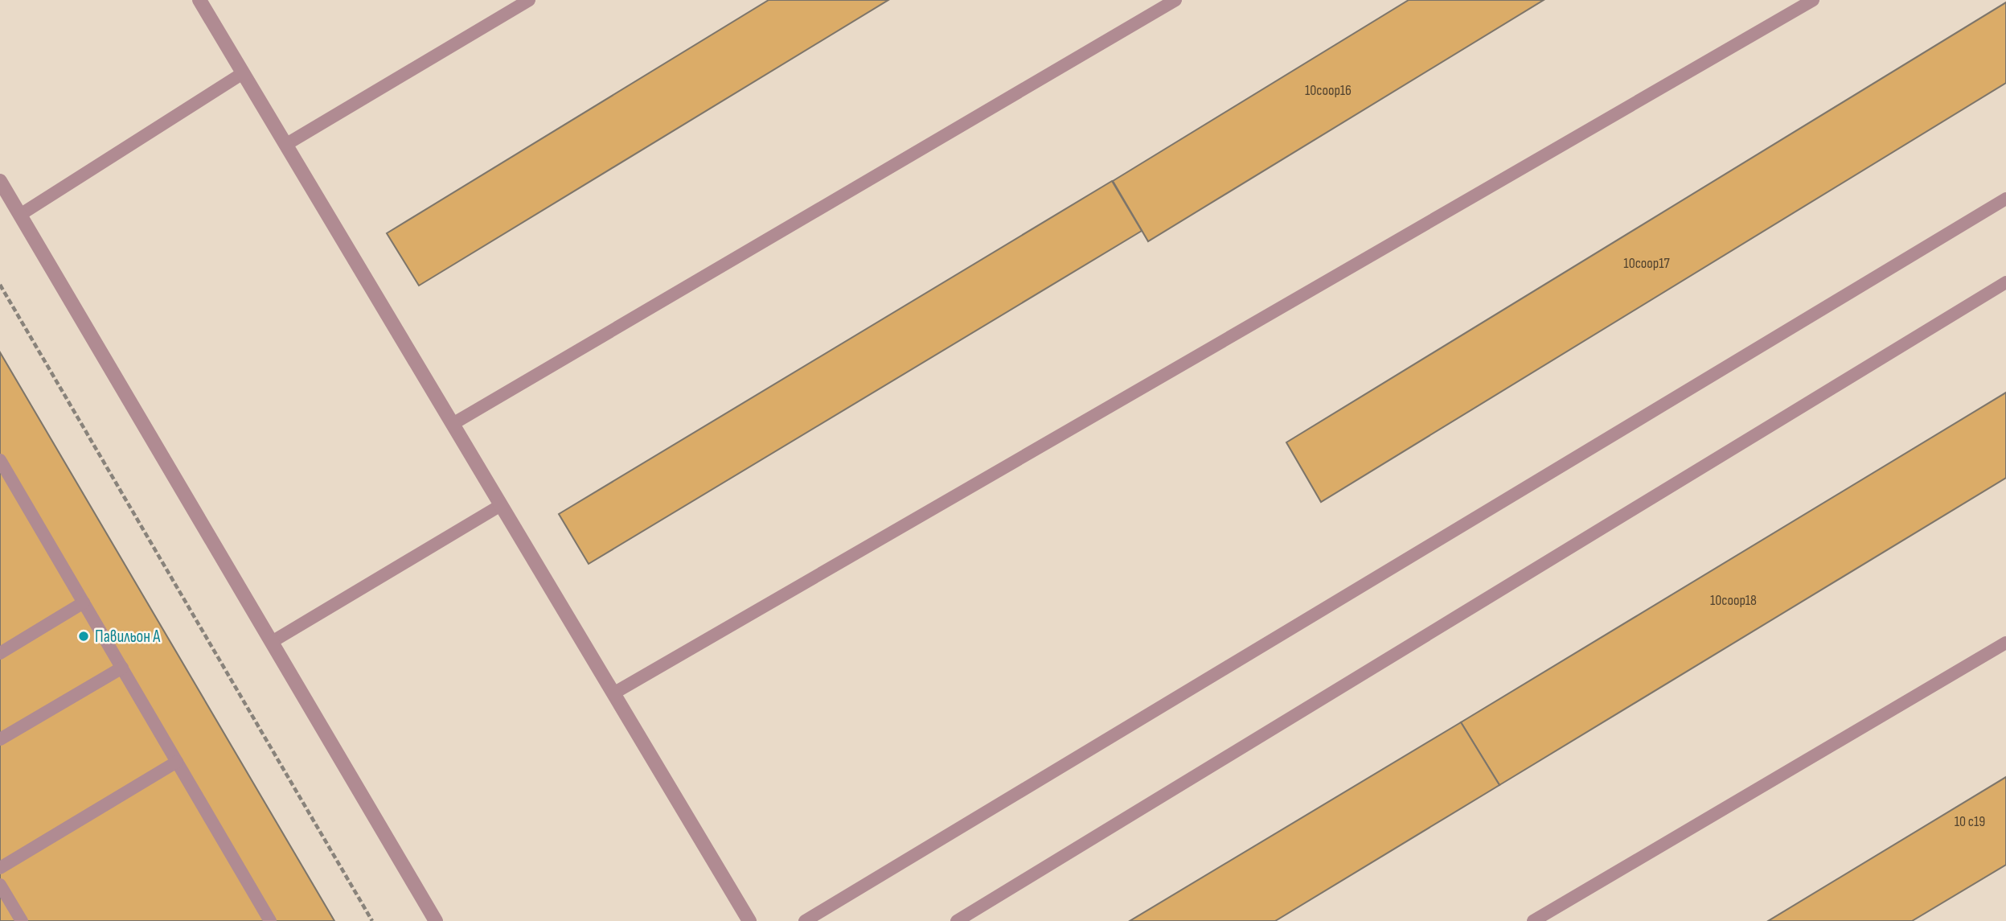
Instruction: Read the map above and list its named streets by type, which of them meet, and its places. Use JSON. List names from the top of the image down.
{
  "places": ["Павильон А"],
  "house_numbers": [
    "10соор16",
    "10соор17",
    "10соор18",
    "10 с19"
  ]
}
